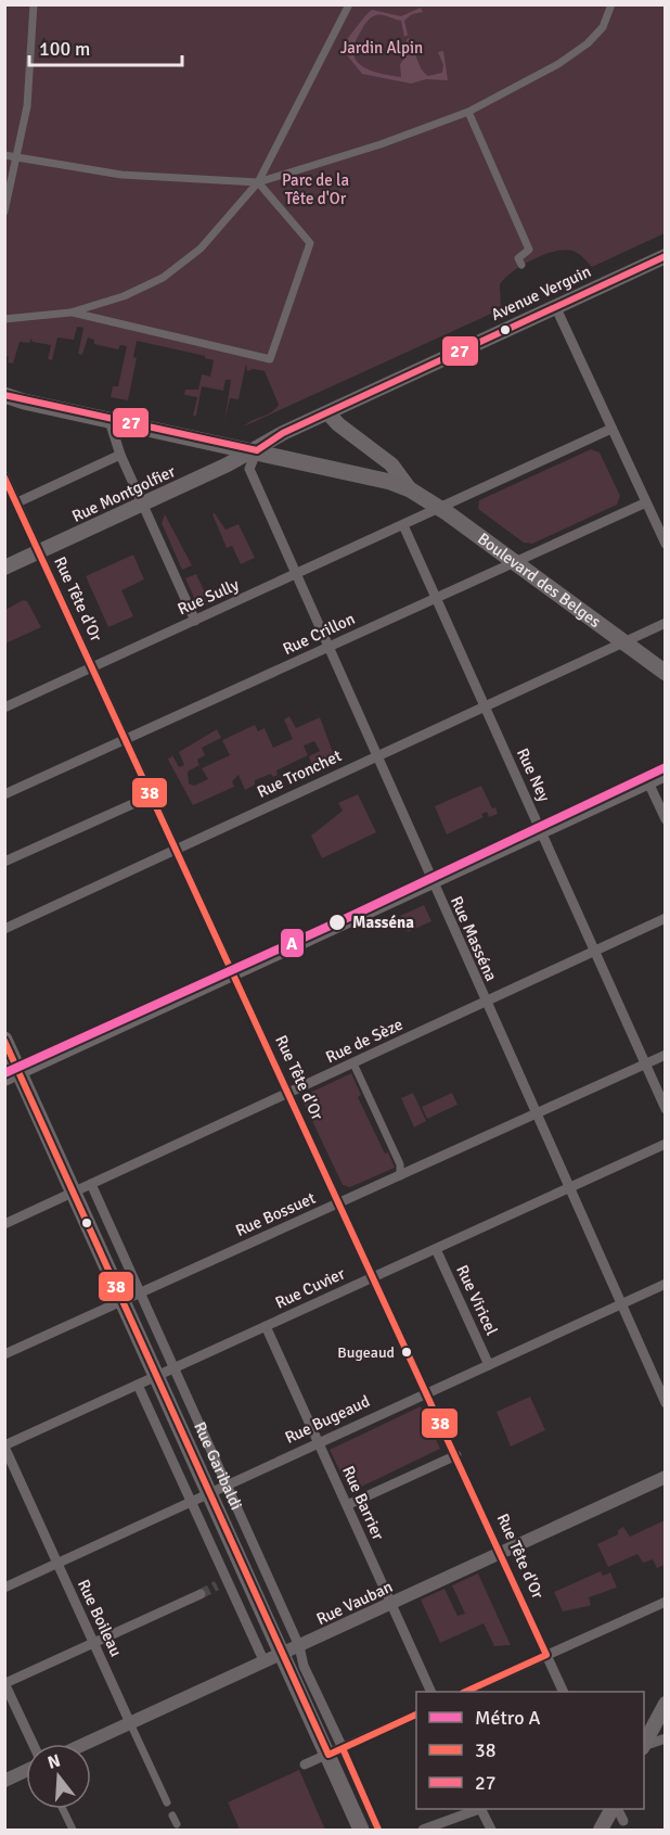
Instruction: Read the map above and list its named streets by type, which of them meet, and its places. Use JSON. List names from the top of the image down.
{
  "streets": {
    "main road": [
      "Avenue Verguin",
      "Rue Montgolfier",
      "Boulevard des Belges",
      "Rue Garibaldi"
    ],
    "street": [
      "Rue Sully",
      "Rue Tête d'Or",
      "Rue Crillon",
      "Rue Tronchet",
      "Rue Ney",
      "Rue Masséna",
      "Rue de Sèze",
      "Rue Bossuet",
      "Rue Cuvier",
      "Rue Viricel",
      "Rue Bugeaud",
      "Rue Barrier",
      "Rue Vauban",
      "Rue Boileau"
    ]
  },
  "crossings": [
    ["Avenue Verguin", "Rue Montgolfier"],
    ["Avenue Verguin", "Boulevard des Belges"],
    ["Avenue Verguin", "Rue Masséna"],
    ["Rue Montgolfier", "Boulevard des Belges"],
    ["Rue Montgolfier", "Rue Tête d'Or"],
    ["Rue Montgolfier", "Rue Masséna"],
    ["Boulevard des Belges", "Rue Sully"],
    ["Boulevard des Belges", "Rue Crillon"],
    ["Boulevard des Belges", "Rue Tronchet"],
    ["Boulevard des Belges", "Rue Masséna"],
    ["Rue Sully", "Rue Tête d'Or"],
    ["Rue Sully", "Rue Ney"],
    ["Rue Sully", "Rue Masséna"],
    ["Rue Tête d'Or", "Rue Crillon"],
    ["Rue Tête d'Or", "Rue Tronchet"],
    ["Rue Tête d'Or", "Rue de Sèze"],
    ["Rue Tête d'Or", "Rue Bossuet"],
    ["Rue Tête d'Or", "Rue Cuvier"],
    ["Rue Tête d'Or", "Rue Bugeaud"],
    ["Rue Tête d'Or", "Rue Vauban"],
    ["Rue Crillon", "Rue Ney"],
    ["Rue Crillon", "Rue Masséna"],
    ["Rue Tronchet", "Rue Ney"],
    ["Rue Tronchet", "Rue Masséna"],
    ["Rue Ney", "Rue de Sèze"],
    ["Rue Ney", "Rue Bossuet"],
    ["Rue Masséna", "Rue de Sèze"],
    ["Rue Masséna", "Rue Bossuet"],
    ["Rue Masséna", "Rue Cuvier"],
    ["Rue Masséna", "Rue Bugeaud"],
    ["Rue de Sèze", "Rue Garibaldi"],
    ["Rue Bossuet", "Rue Garibaldi"],
    ["Rue Cuvier", "Rue Viricel"],
    ["Rue Cuvier", "Rue Garibaldi"],
    ["Rue Cuvier", "Rue Barrier"],
    ["Rue Cuvier", "Rue Boileau"],
    ["Rue Viricel", "Rue Bugeaud"],
    ["Rue Bugeaud", "Rue Garibaldi"],
    ["Rue Bugeaud", "Rue Barrier"],
    ["Rue Bugeaud", "Rue Boileau"],
    ["Rue Garibaldi", "Rue Vauban"],
    ["Rue Barrier", "Rue Vauban"],
    ["Rue Vauban", "Rue Boileau"]
  ],
  "parks": ["Jardin Alpin", "Parc de la Tête d'Or"],
  "places": ["Masséna", "Bugeaud"],
  "lines": ["transit line 27", "transit line 38", "metro line A"],
  "legend": ["Métro A", "38", "27"],
  "scale_bar": "100 m",
  "north": "top"
}
